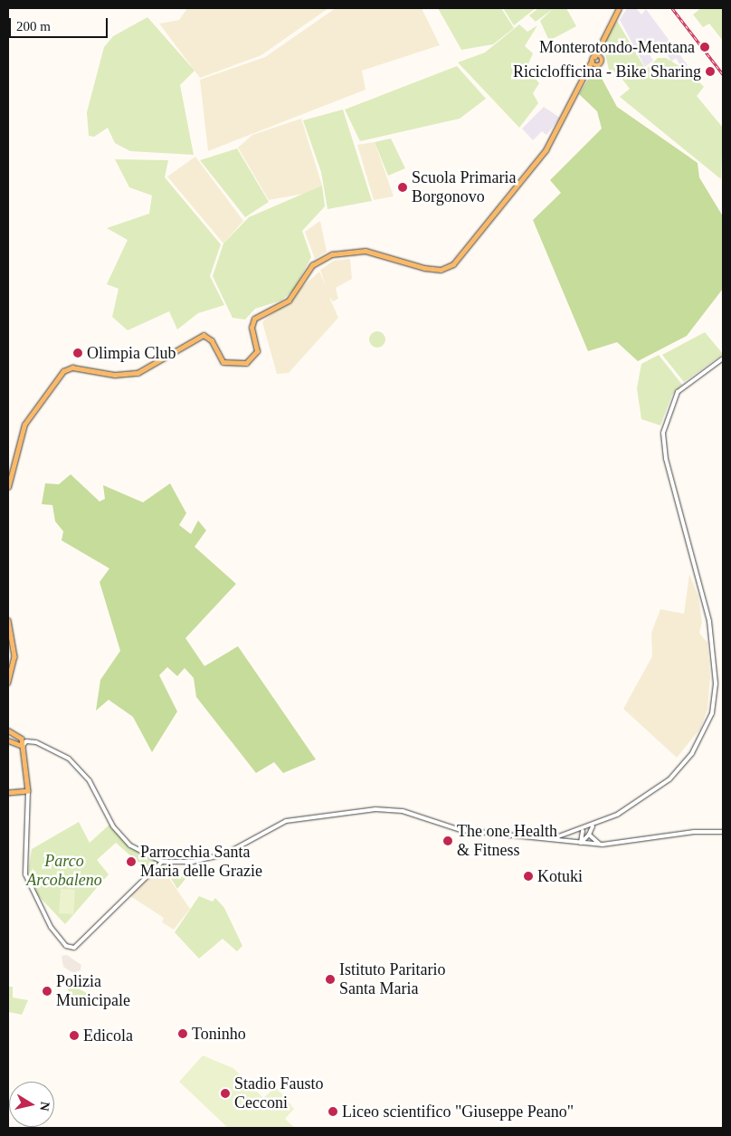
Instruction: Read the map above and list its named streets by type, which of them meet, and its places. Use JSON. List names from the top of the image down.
{
  "parks": ["Parco Arcobaleno"],
  "places": [
    "Monterotondo-Mentana",
    "Riciclofficina - Bike Sharing",
    "Scuola Primaria Borgonovo",
    "Olimpia Club",
    "The one Health & Fitness",
    "Parrocchia Santa Maria delle Grazie",
    "Kotuki",
    "Istituto Paritario Santa Maria",
    "Polizia Municipale",
    "Toninho",
    "Edicola",
    "Stadio Fausto Cecconi",
    "Liceo scientifico \"Giuseppe Peano\""
  ],
  "scale_bar": "200 m",
  "north": "right"
}
